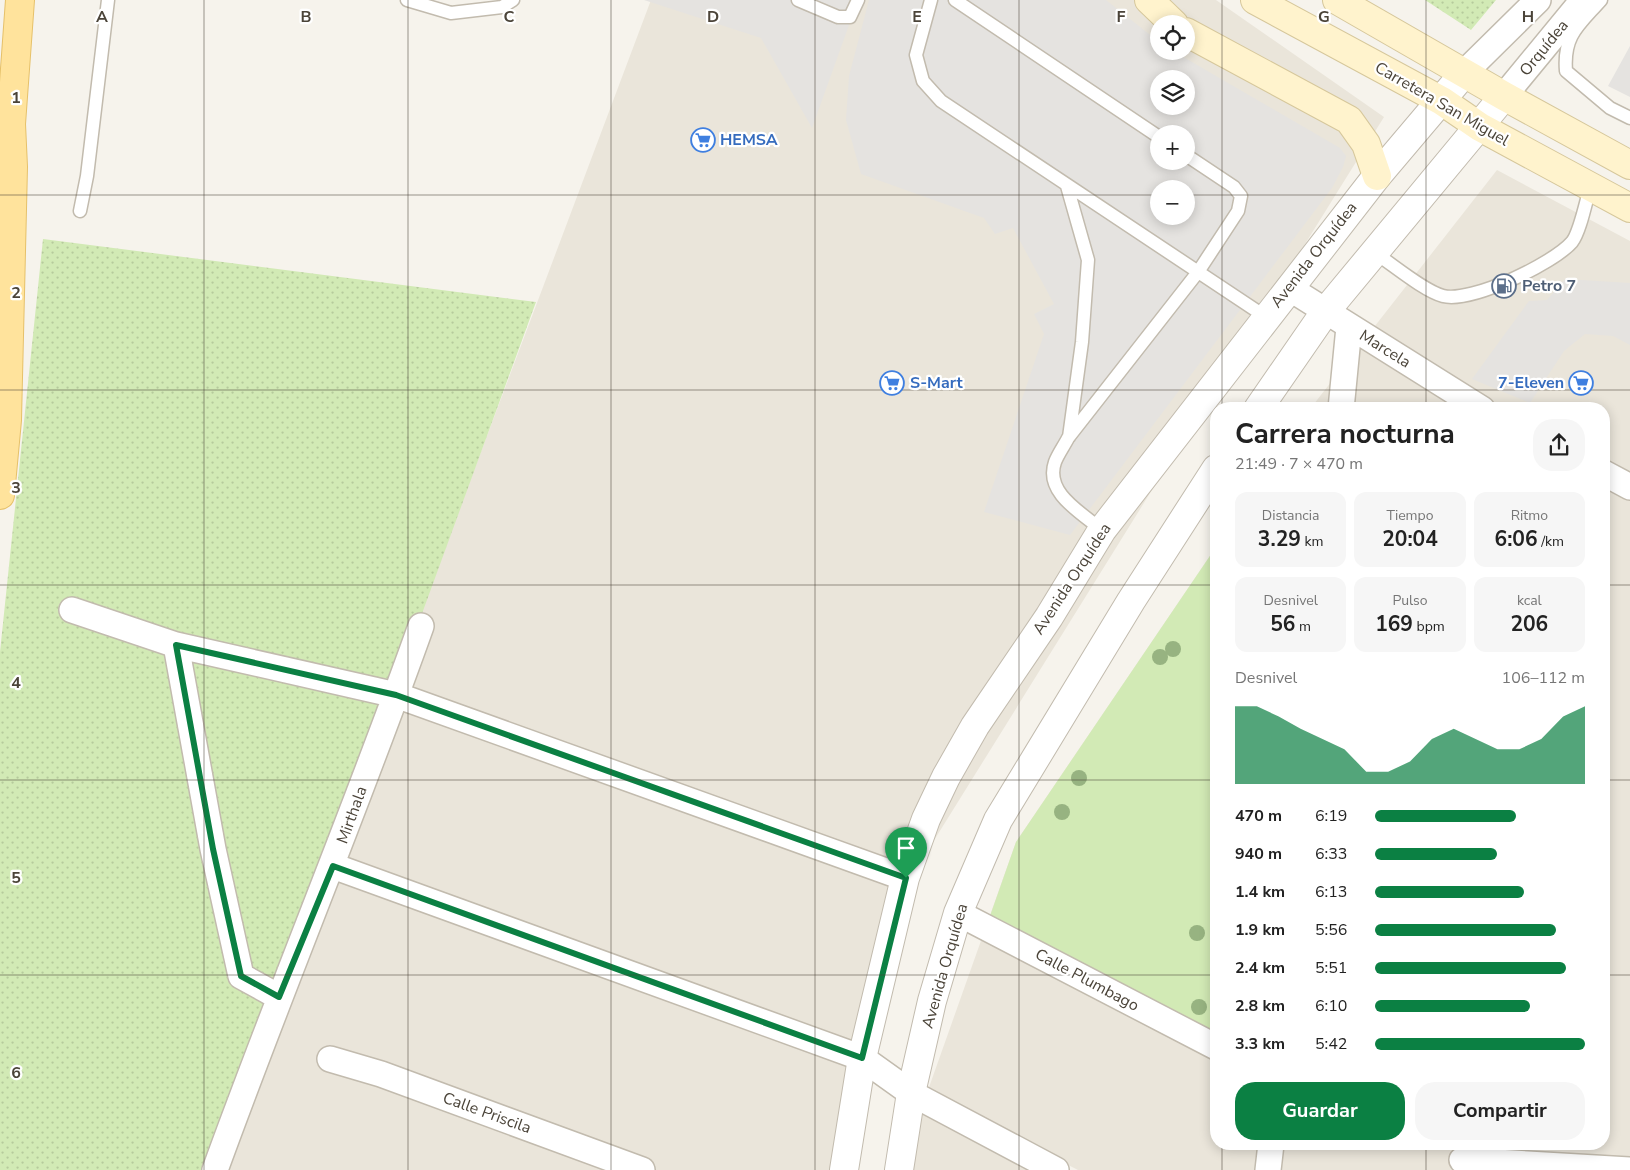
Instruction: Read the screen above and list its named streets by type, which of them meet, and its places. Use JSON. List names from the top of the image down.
{
  "streets": {
    "main road": ["Carretera San Miguel"],
    "street": [
      "Orquídea",
      "Avenida Orquídea",
      "Marcela",
      "Mirthala",
      "Calle Plumbago",
      "Calle Priscila"
    ]
  },
  "crossings": [
    ["Carretera San Miguel", "Avenida Orquídea"],
    ["Avenida Orquídea", "Marcela"],
    ["Avenida Orquídea", "Calle Plumbago"]
  ],
  "places": {
    "supermarket": ["HEMSA", "S-Mart", "7-Eleven"],
    "fuel station": ["Petro 7"]
  },
  "page": {
    "map_buttons": ["+", "−"],
    "heading": ["Carrera nocturna", "21:49 · 7 × 470 m"],
    "stats": [
      ["Distancia", "3.29 km"],
      ["Tiempo", "20:04"],
      ["Ritmo", "6:06 /km"],
      ["Desnivel", "56 m"],
      ["Pulso", "169 bpm"],
      ["kcal", "206"]
    ],
    "chart": ["Desnivel", "106–112 m"],
    "list": [
      {
        "name": "470 m",
        "note": "6:19"
      },
      {
        "name": "940 m",
        "note": "6:33"
      },
      {
        "name": "1.4 km",
        "note": "6:13"
      },
      {
        "name": "1.9 km",
        "note": "5:56"
      },
      {
        "name": "2.4 km",
        "note": "5:51"
      },
      {
        "name": "2.8 km",
        "note": "6:10"
      },
      {
        "name": "3.3 km",
        "note": "5:42"
      }
    ],
    "buttons": ["Guardar", "Compartir"]
  },
  "grid": {
    "columns": [
      "A",
      "B",
      "C",
      "D",
      "E",
      "F",
      "G",
      "H"
    ],
    "rows": [
      "1",
      "2",
      "3",
      "4",
      "5",
      "6"
    ]
  }
}
